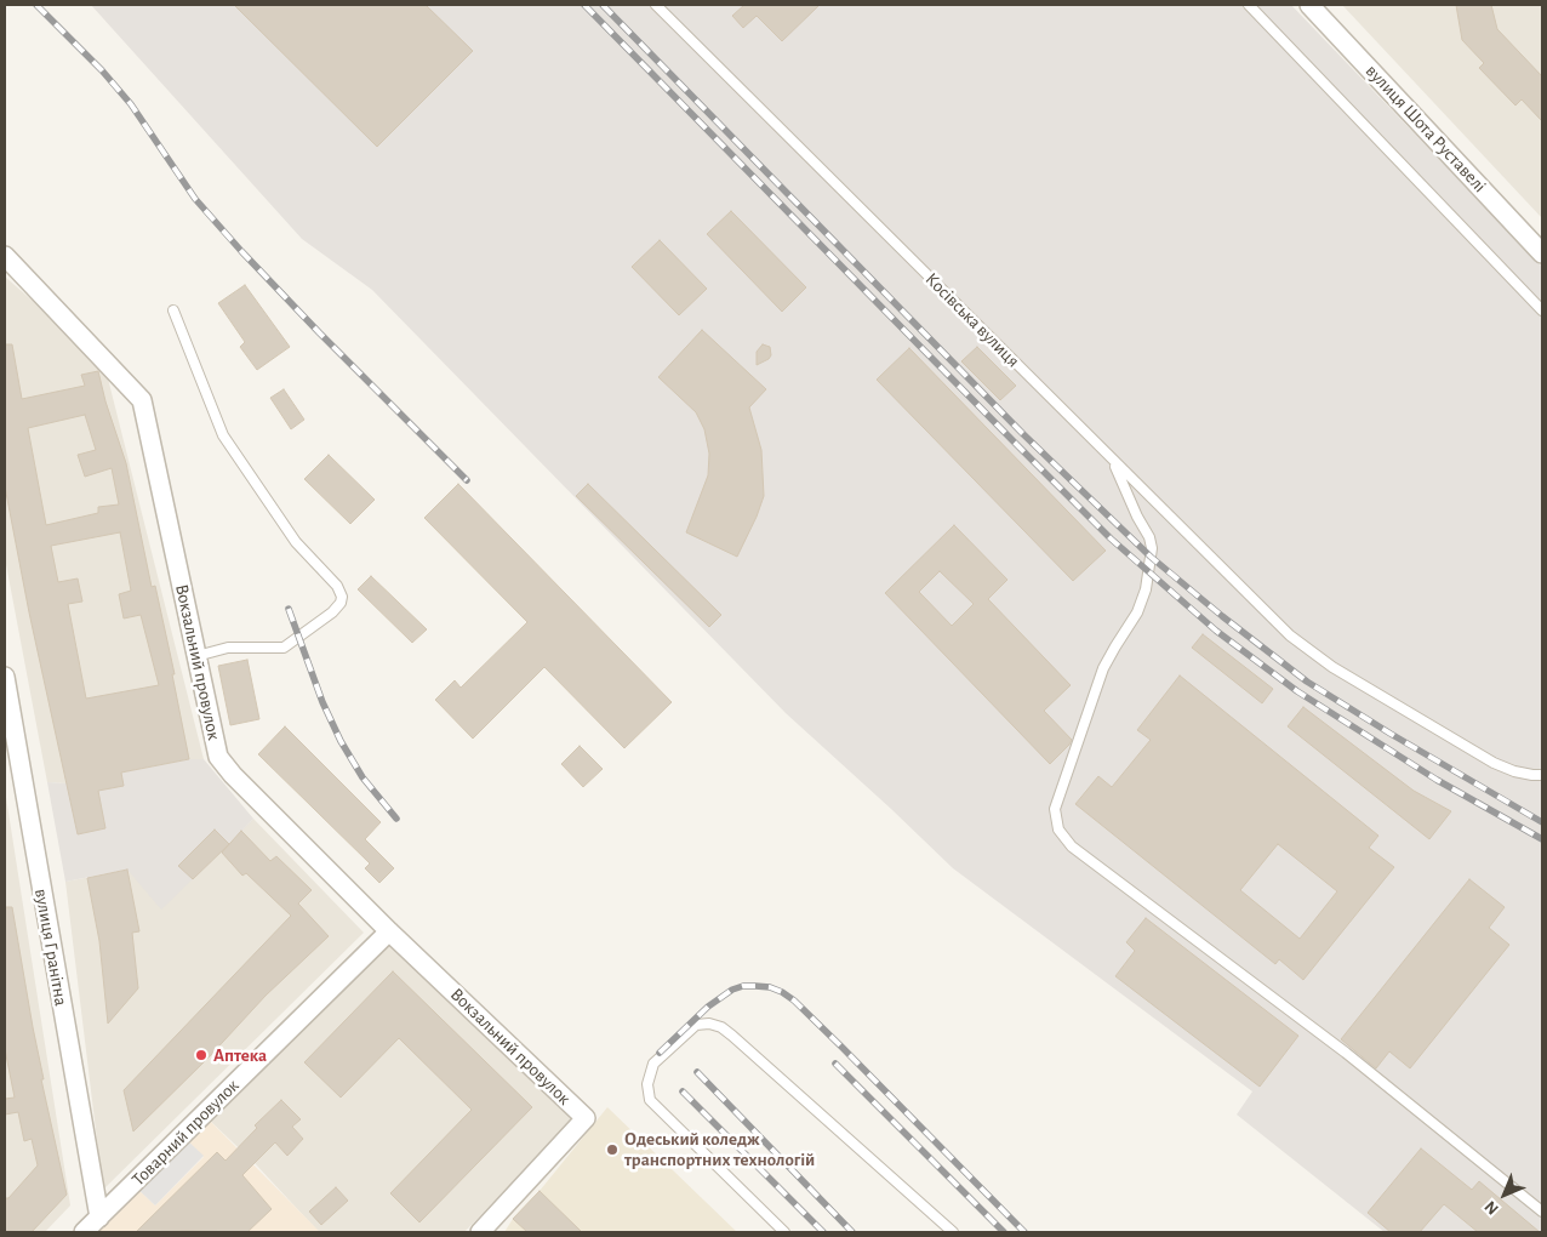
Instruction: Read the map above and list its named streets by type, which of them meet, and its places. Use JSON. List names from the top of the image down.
{
  "streets": {
    "street": [
      "вулиця Шота Руставелі",
      "Вокзальний провулок",
      "вулиця Гранітна",
      "Товарний провулок"
    ],
    "lane": ["Косівська вулиця"]
  },
  "crossings": [
    ["Вокзальний провулок", "Товарний провулок"],
    ["вулиця Гранітна", "Товарний провулок"]
  ],
  "places": ["Аптека", "Одеський коледж транспортних технологій"],
  "north": "bottom left"
}
